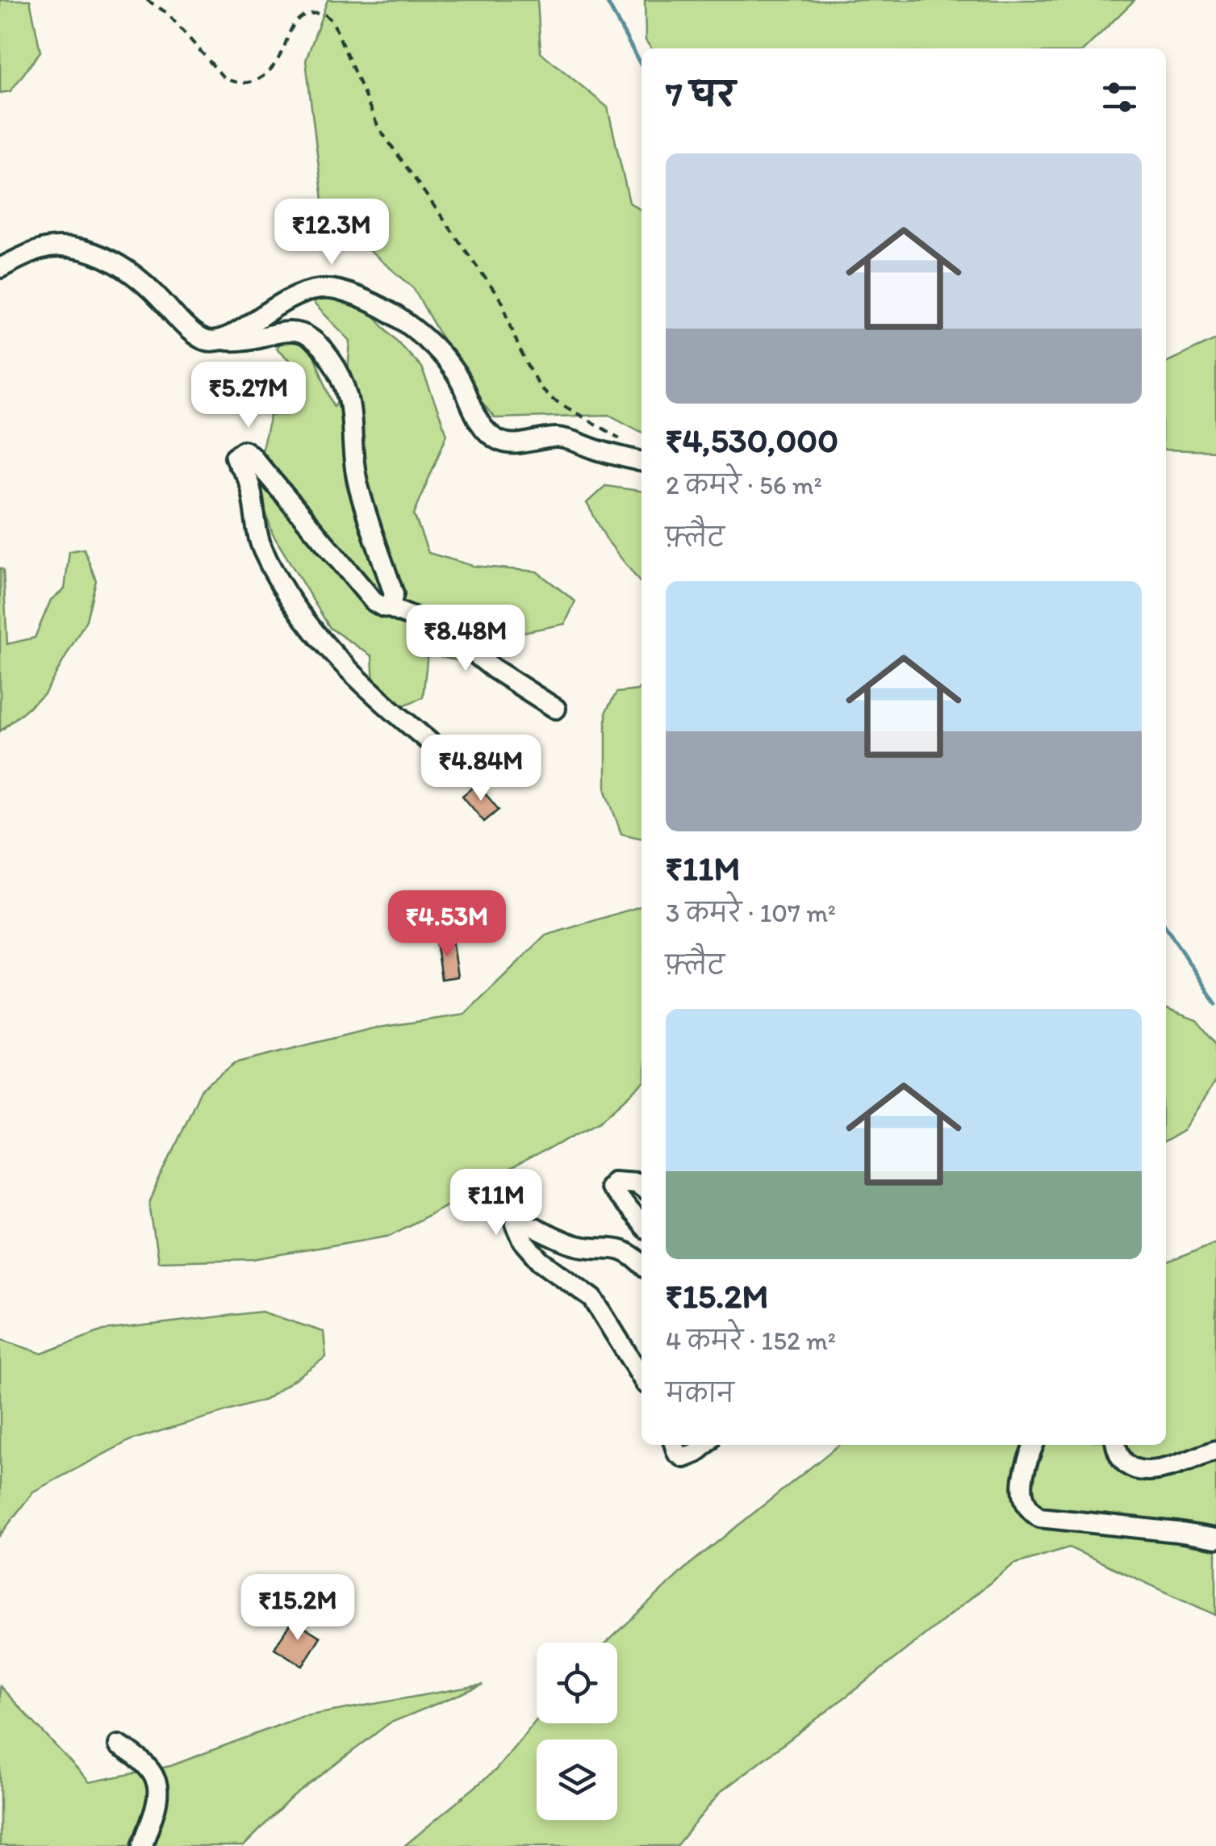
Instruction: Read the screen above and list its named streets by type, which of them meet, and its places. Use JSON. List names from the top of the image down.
{
  "page": {
    "heading": "7 घर",
    "list": [
      {
        "name": "₹4,530,000",
        "note": "2 कमरे · 56 m² · फ़्लैट"
      },
      {
        "name": "₹11M",
        "note": "3 कमरे · 107 m² · फ़्लैट"
      },
      {
        "name": "₹15.2M",
        "note": "4 कमरे · 152 m² · मकान"
      }
    ],
    "price": [
      "₹12.3M",
      "₹5.27M",
      "₹8.48M",
      "₹4.84M",
      "₹4.53M",
      "₹11M",
      "₹15.2M"
    ]
  }
}
